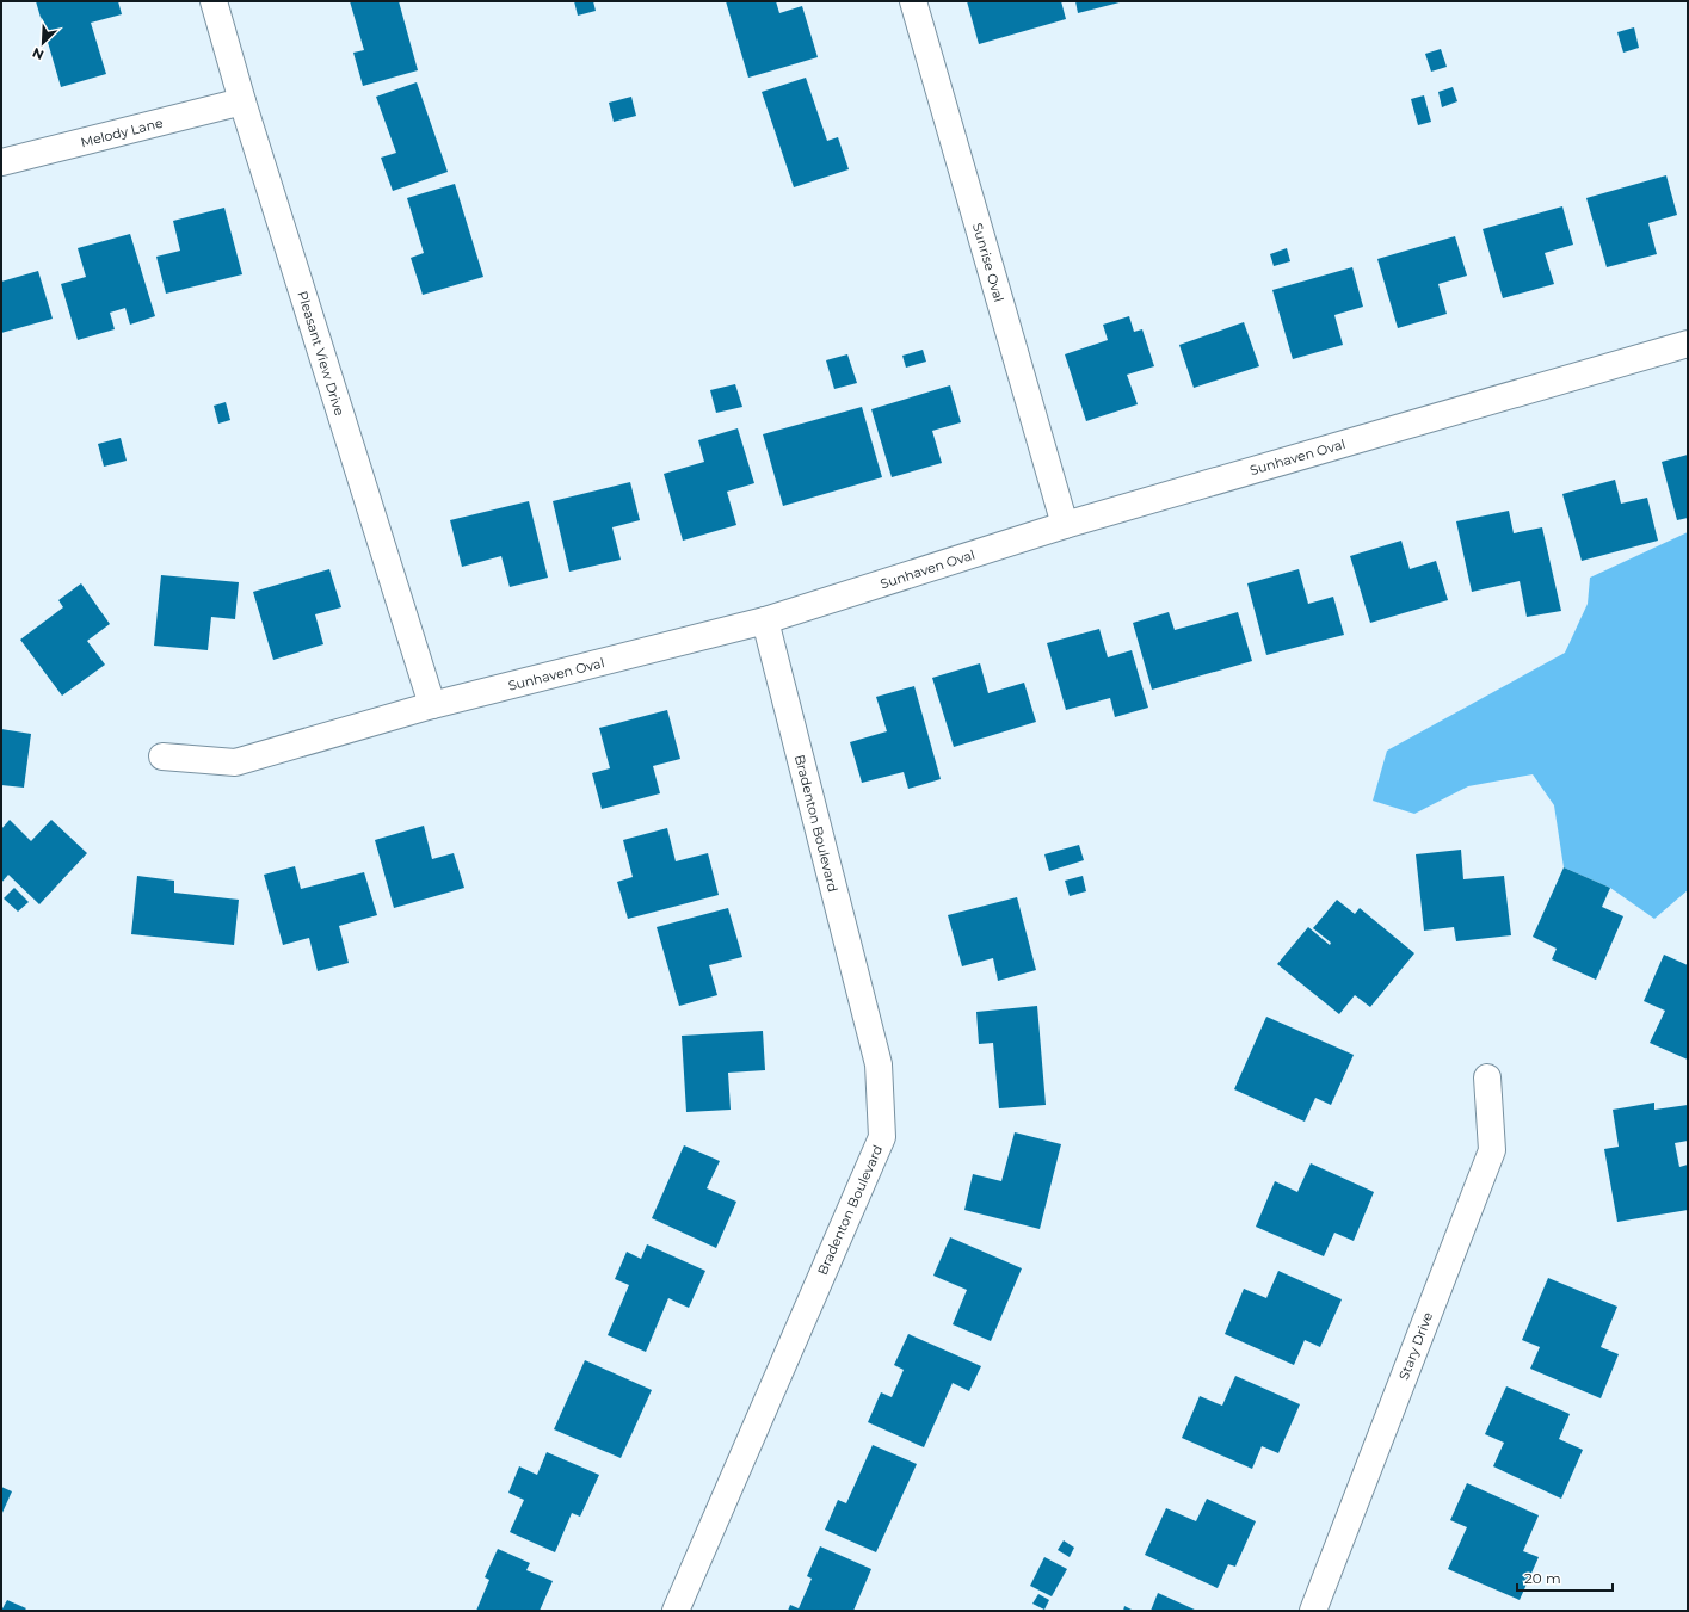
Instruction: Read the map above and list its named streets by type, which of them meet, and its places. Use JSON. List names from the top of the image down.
{
  "streets": {
    "street": [
      "Melody Lane",
      "Sunrise Oval",
      "Pleasant View Drive",
      "Sunhaven Oval",
      "Bradenton Boulevard",
      "Stary Drive"
    ]
  },
  "crossings": [
    ["Melody Lane", "Pleasant View Drive"],
    ["Sunrise Oval", "Sunhaven Oval"],
    ["Pleasant View Drive", "Sunhaven Oval"],
    ["Sunhaven Oval", "Bradenton Boulevard"]
  ],
  "scale_bar": "20 m",
  "north": "bottom left"
}
